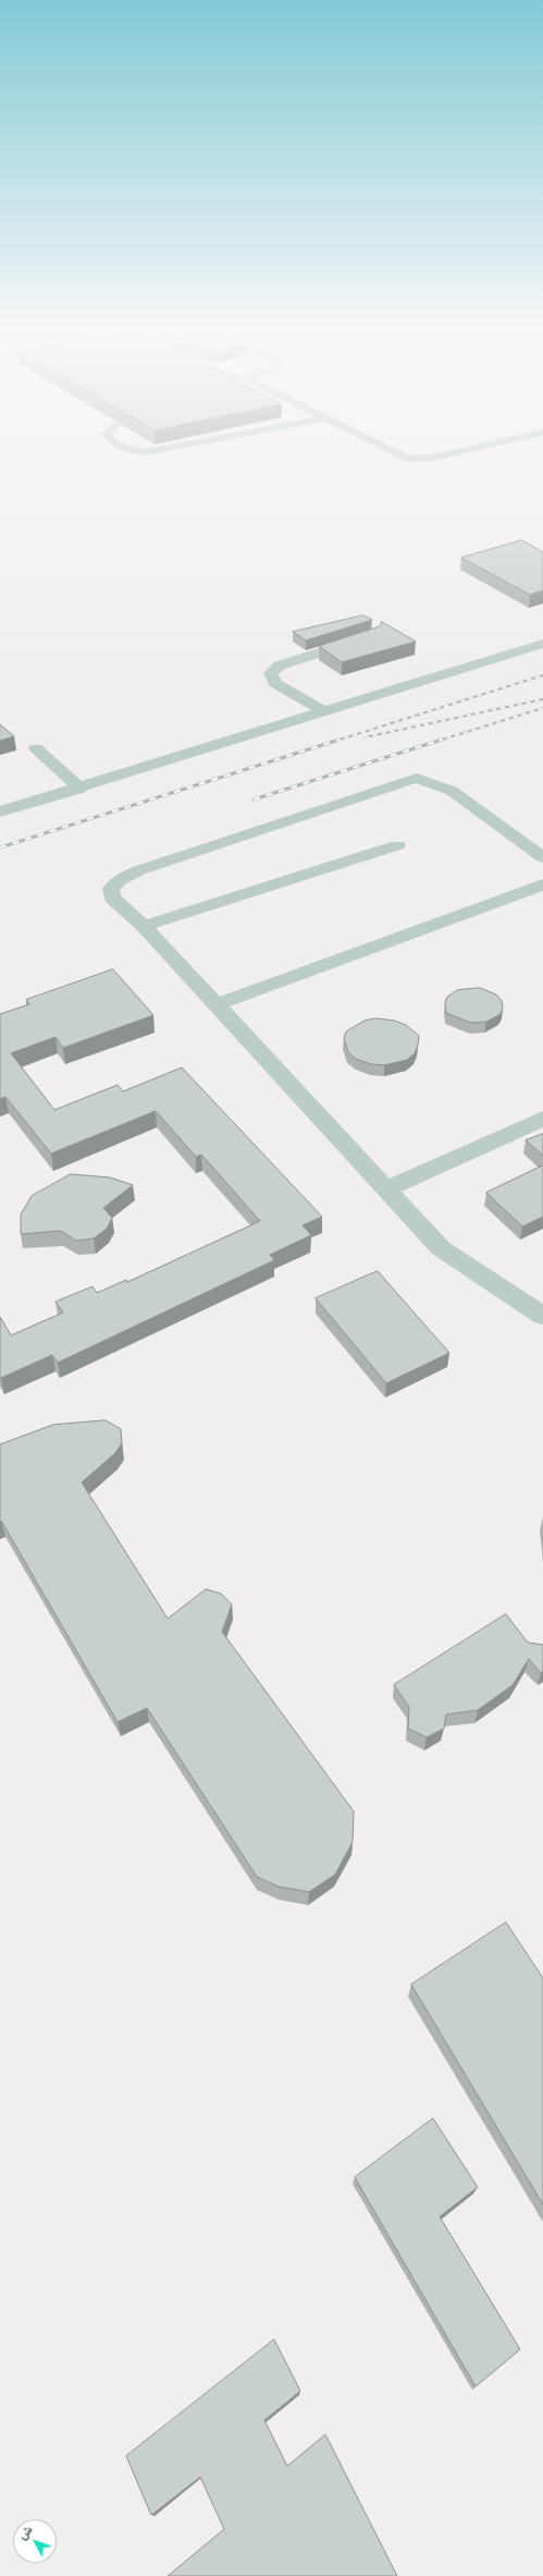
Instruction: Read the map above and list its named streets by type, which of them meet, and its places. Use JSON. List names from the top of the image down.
{
  "north": "top left"
}
